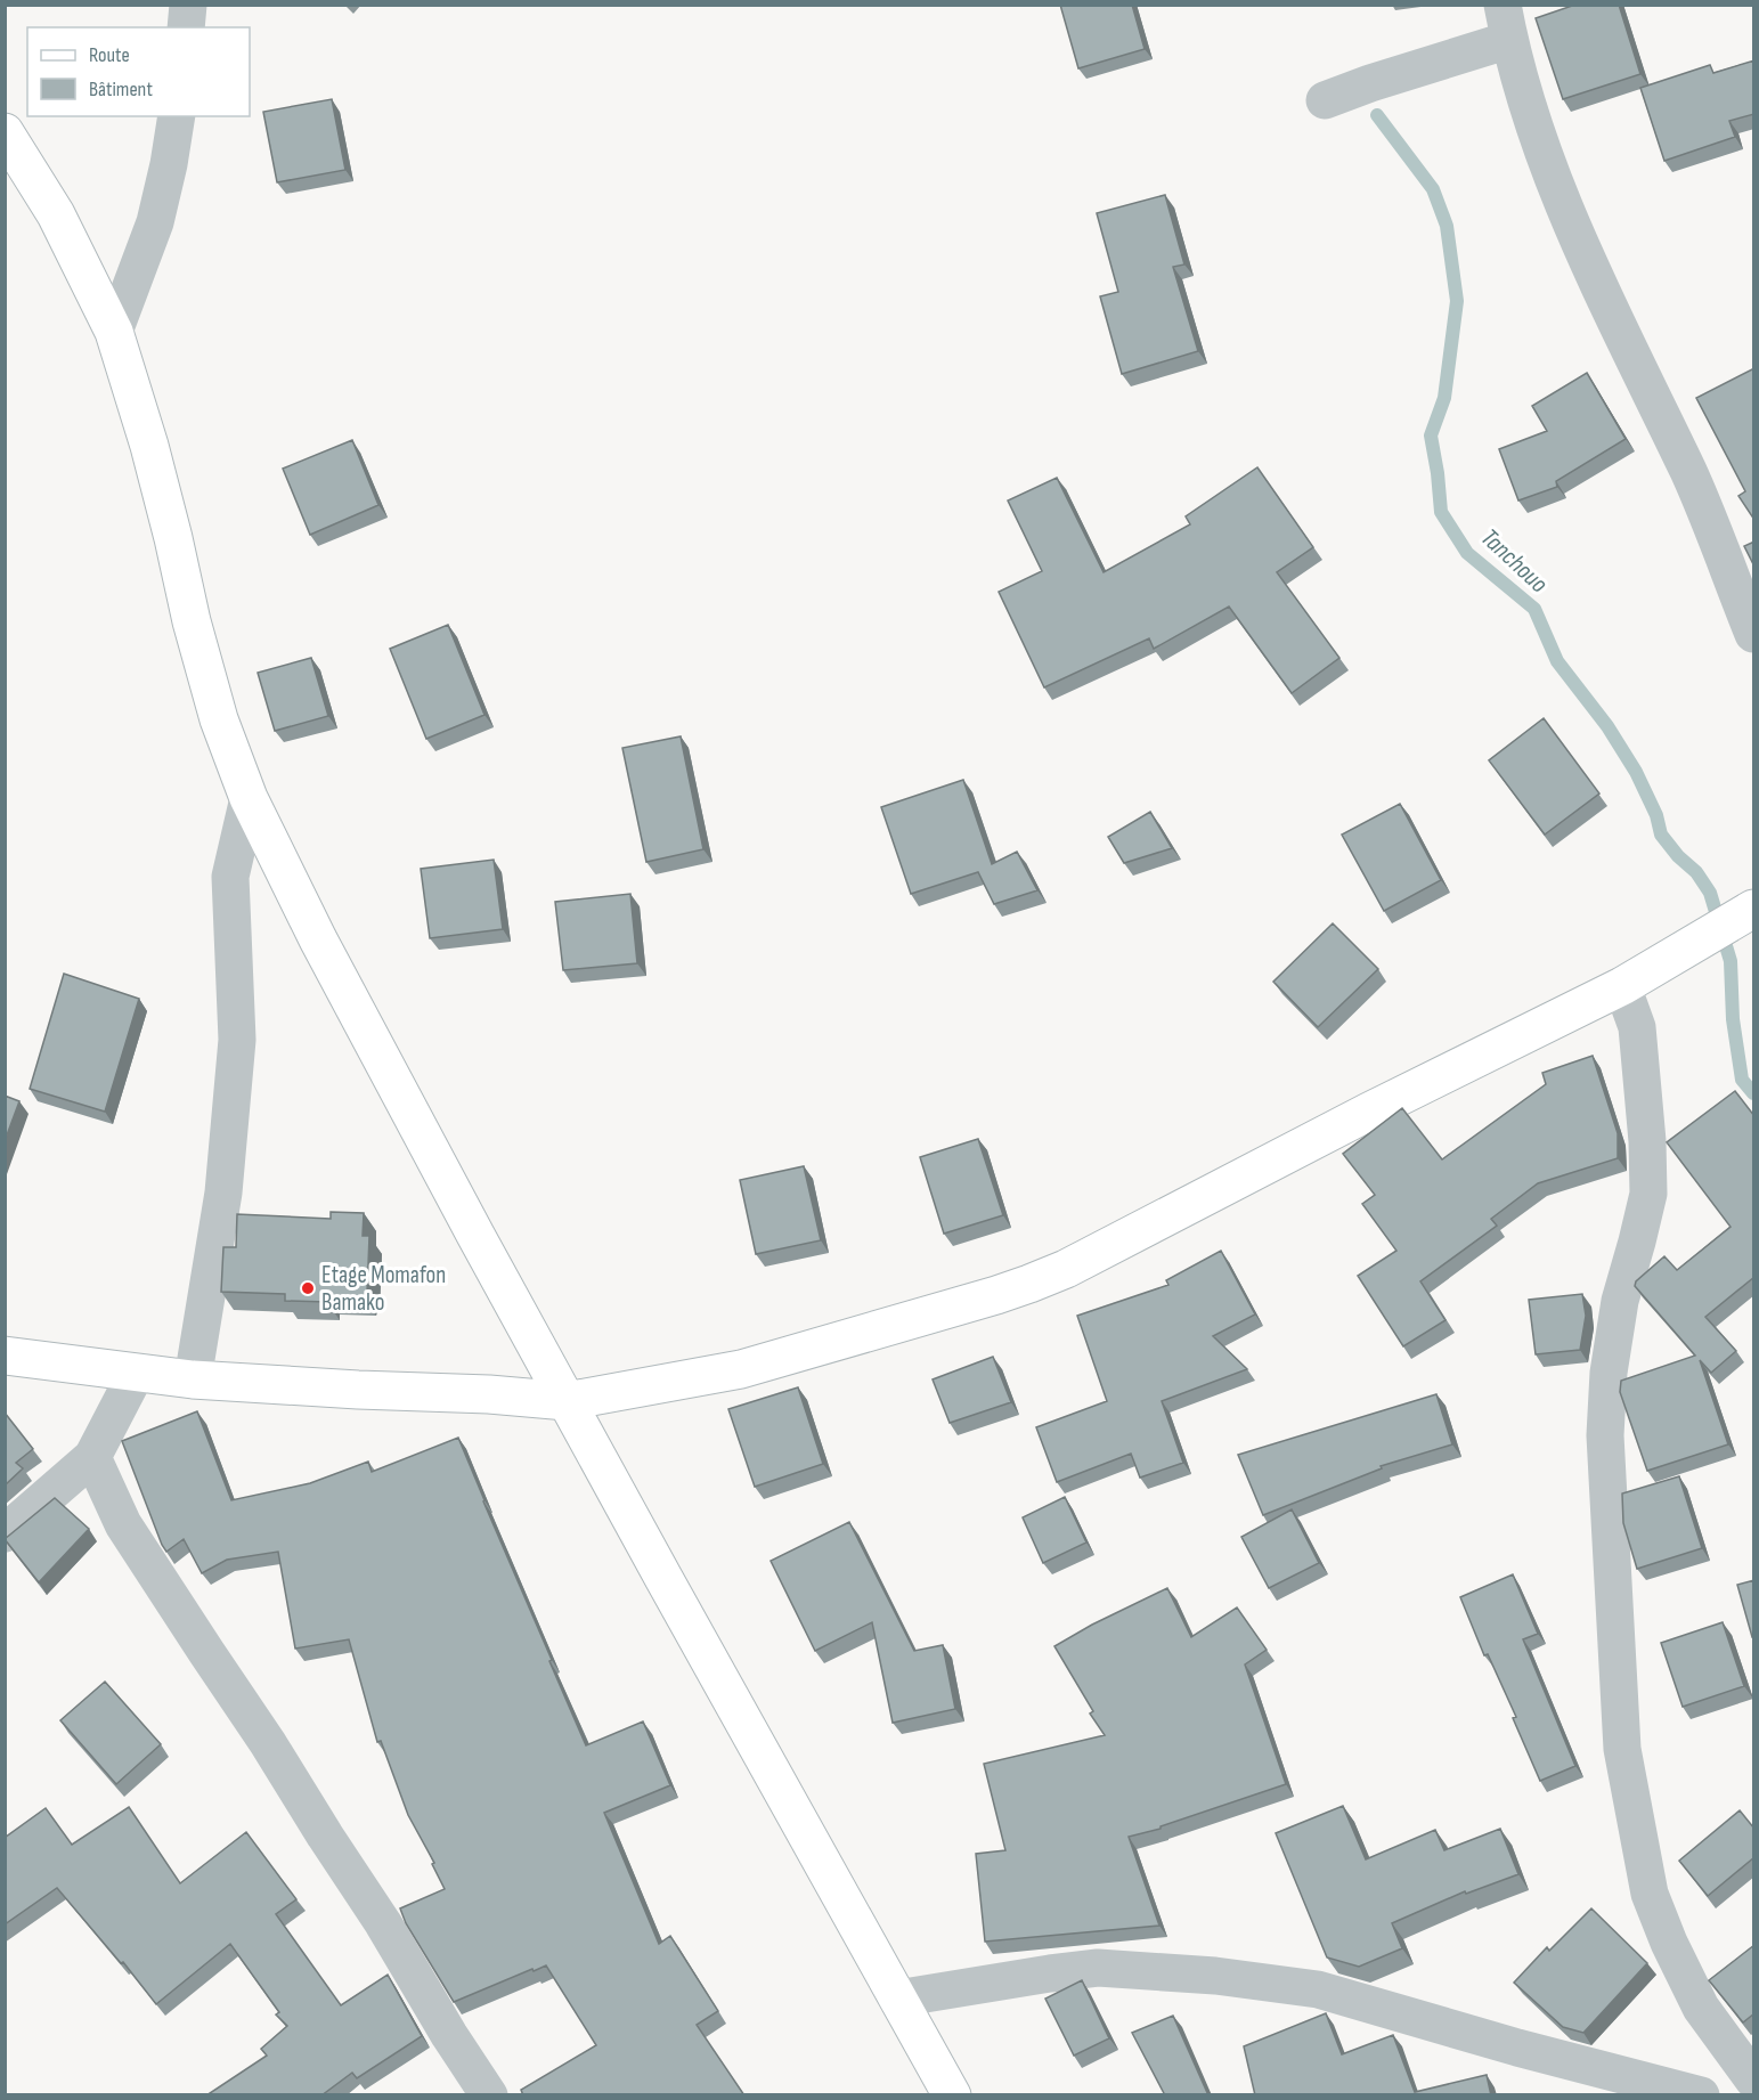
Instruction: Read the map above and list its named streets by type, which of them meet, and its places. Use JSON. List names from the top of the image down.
{
  "water": ["Tanchouo"],
  "places": ["Etage Momafon Bamako"],
  "legend": ["Route", "Bâtiment"]
}
